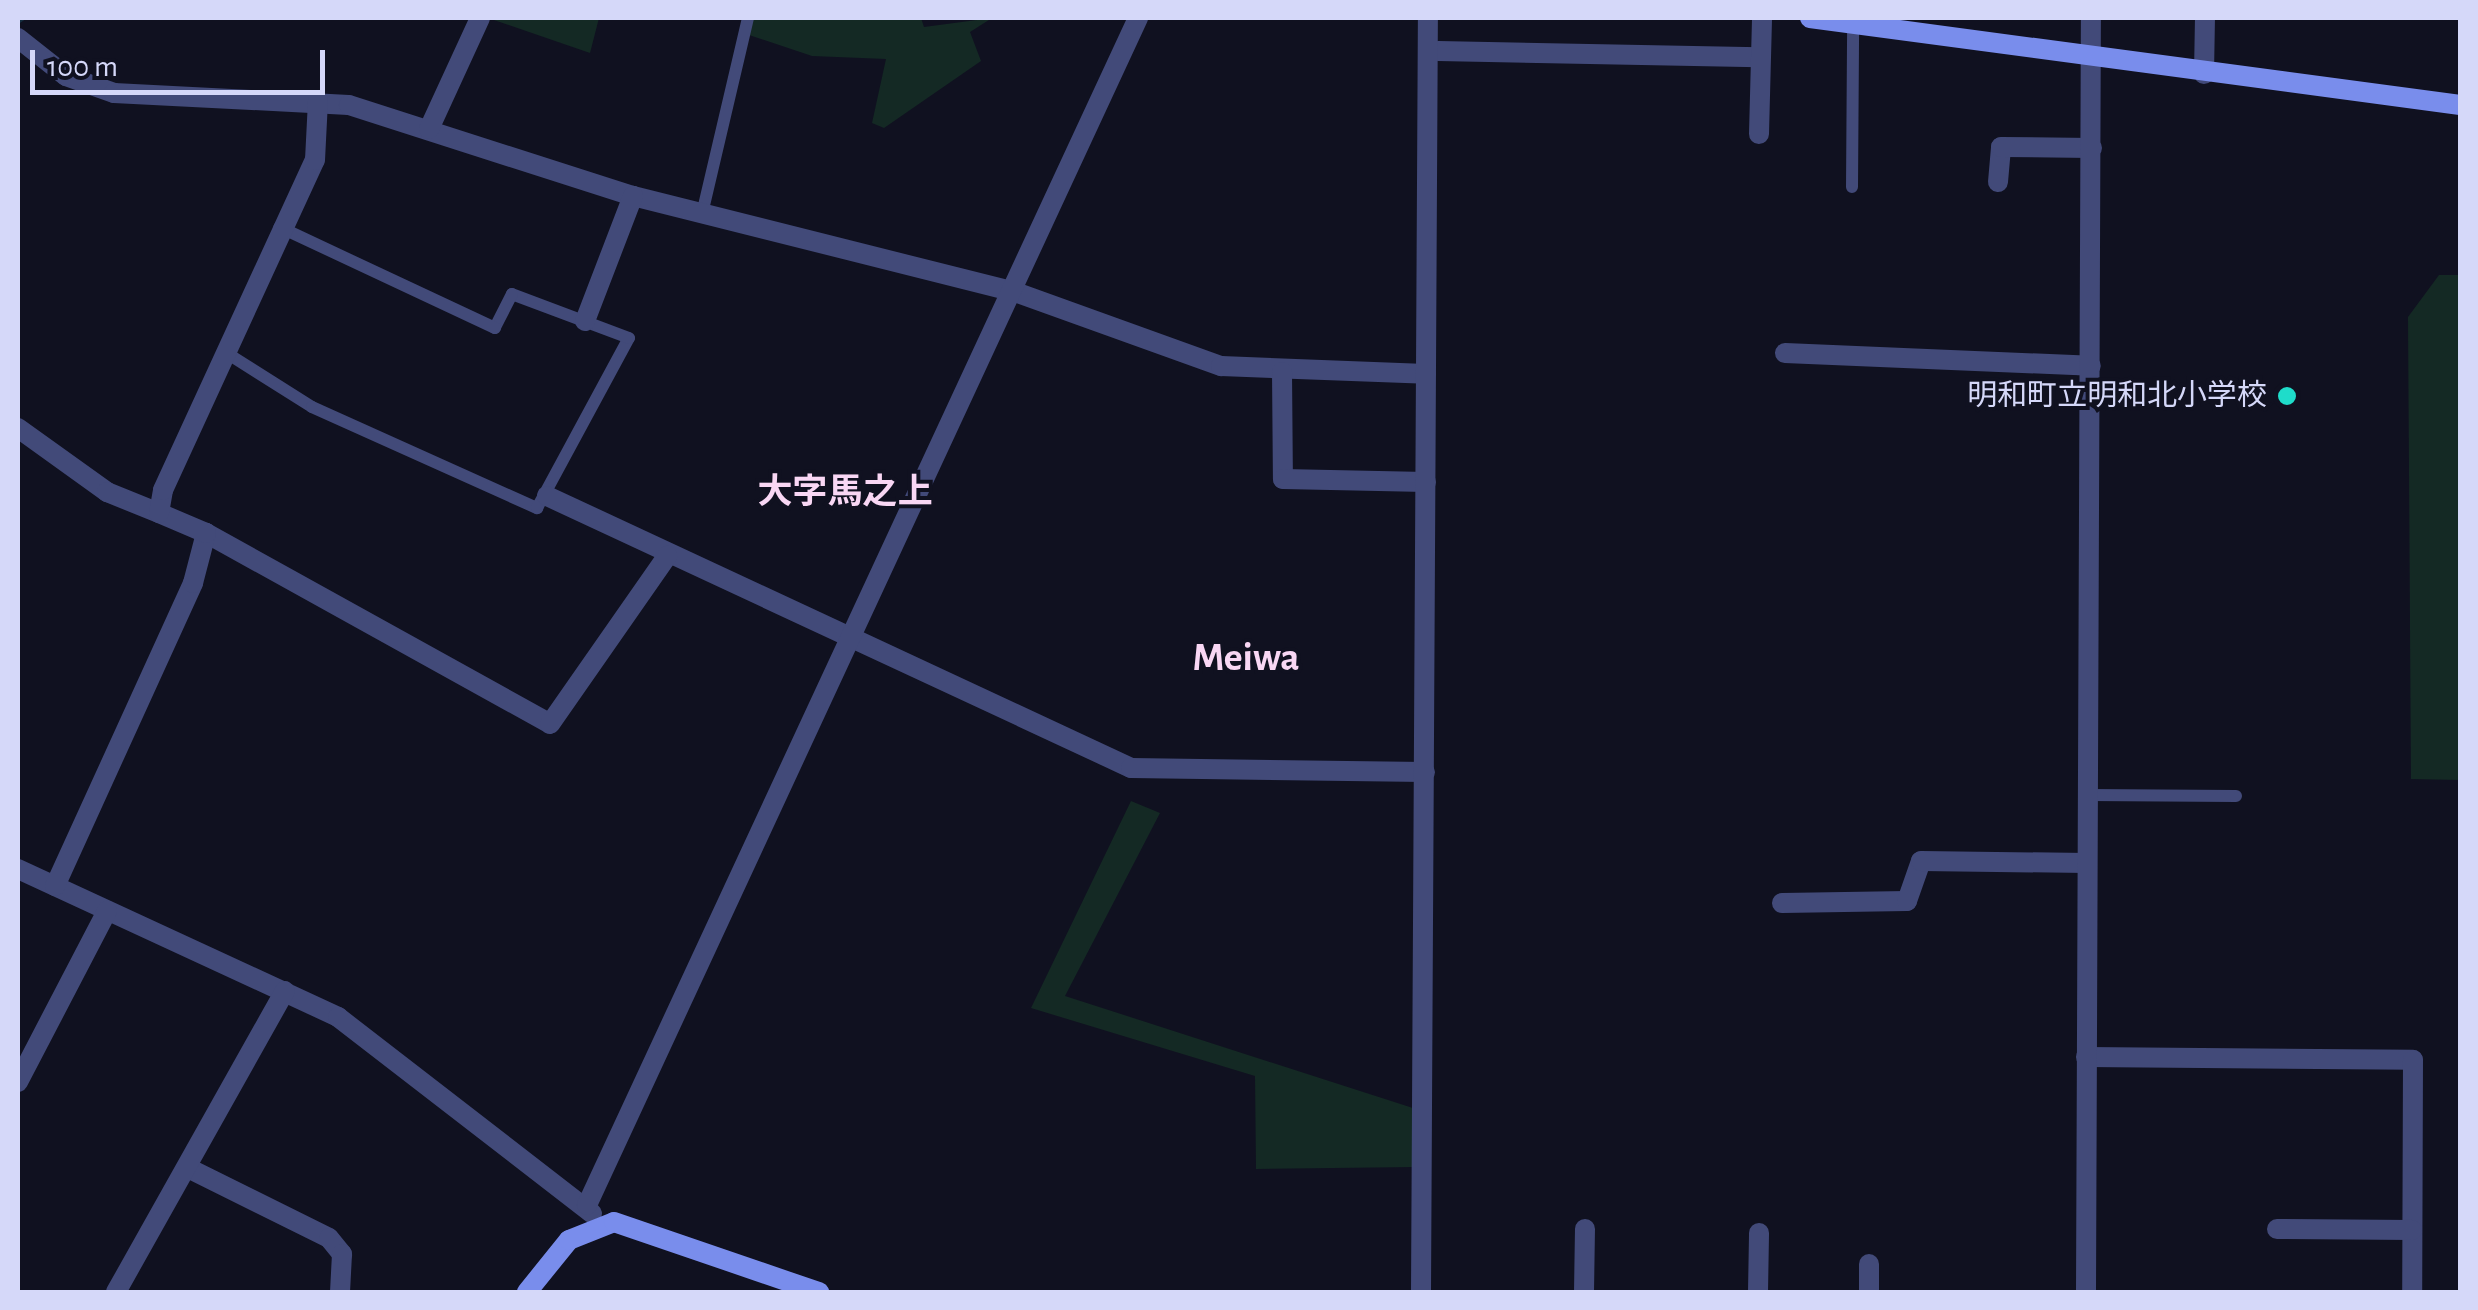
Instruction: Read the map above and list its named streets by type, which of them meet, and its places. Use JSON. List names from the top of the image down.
{
  "districts": ["大字馬之上", "Meiwa"],
  "places": ["明和町立明和北小学校"],
  "scale_bar": "100 m"
}
